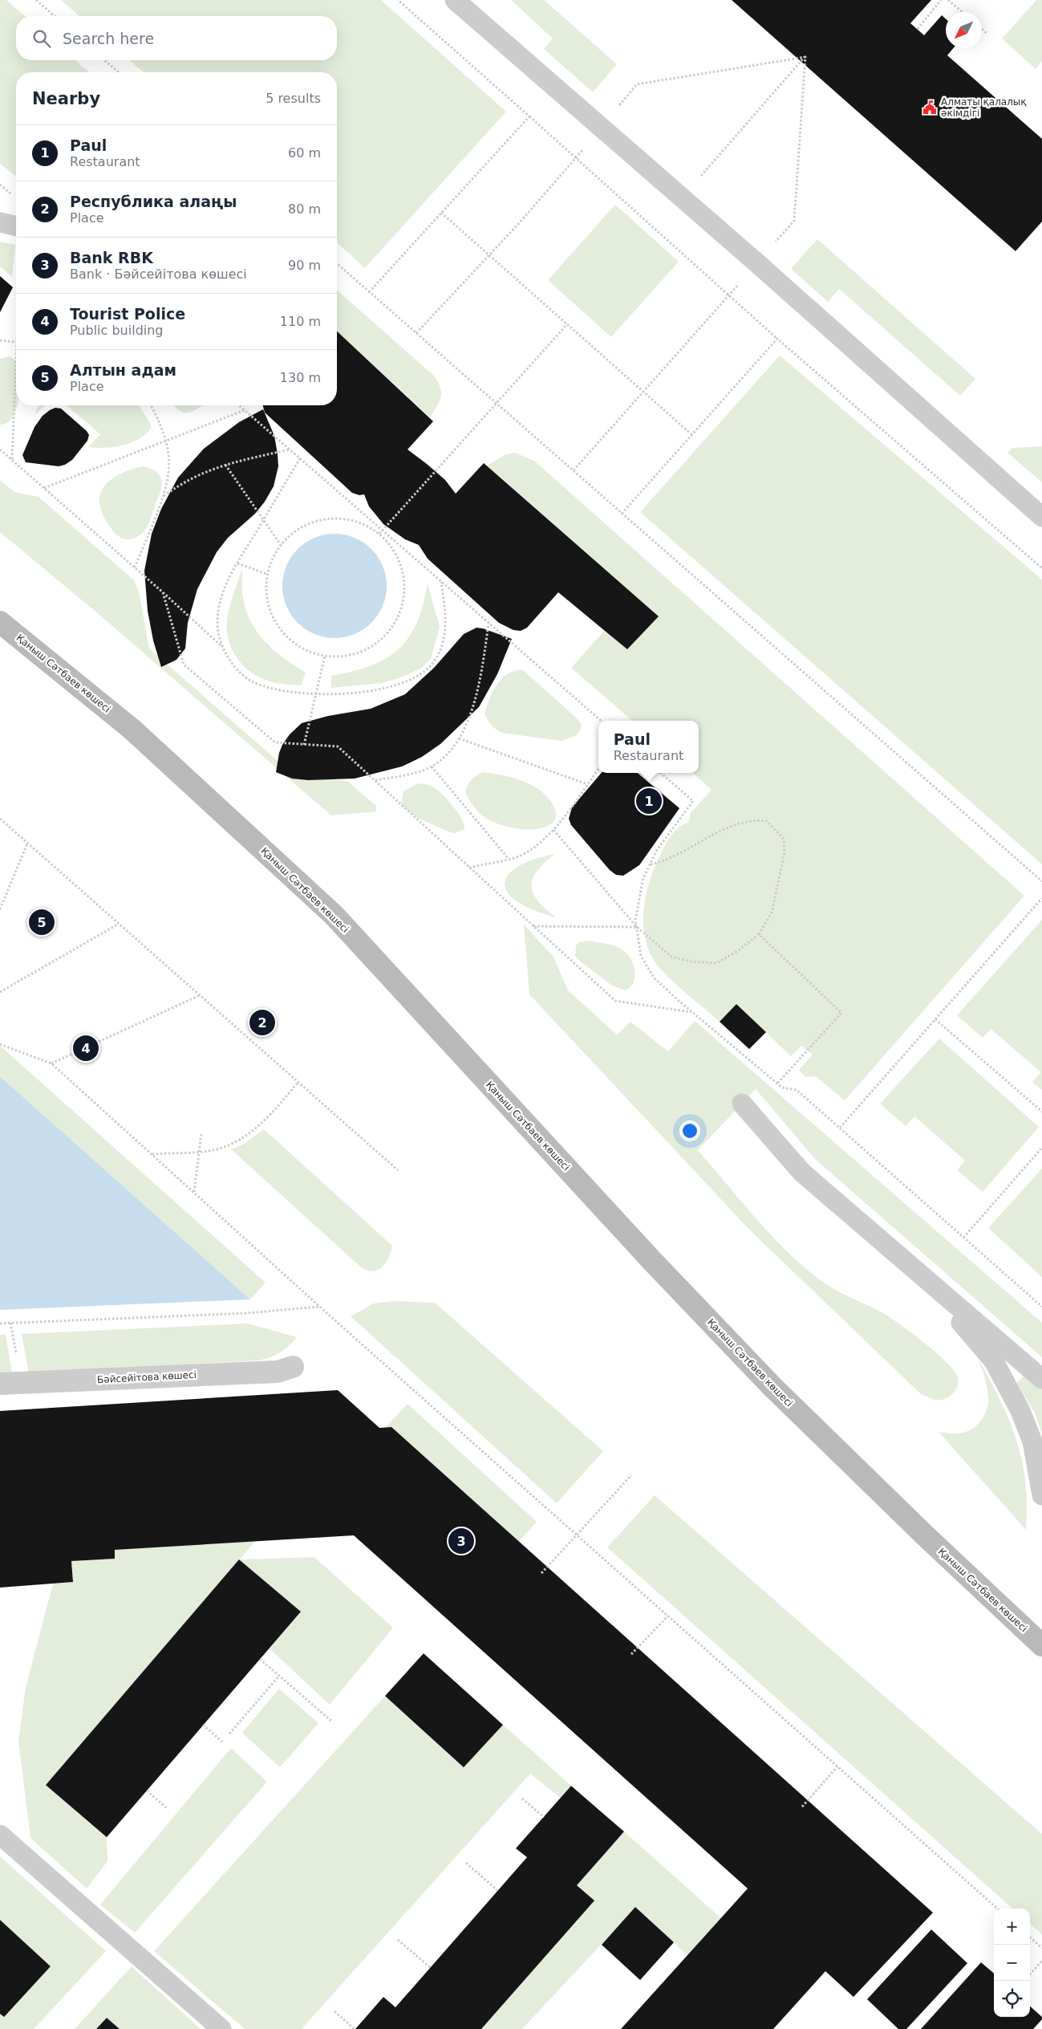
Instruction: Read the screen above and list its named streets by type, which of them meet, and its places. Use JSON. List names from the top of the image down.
{
  "streets": {
    "main road": ["Қаныш Сәтбаев көшесі"],
    "street": ["Бәйсейітова көшесі"]
  },
  "places": {
    "public building": ["Алматы қалалық әкімдігі"]
  },
  "north": "bottom left",
  "page": {
    "search": "Search here",
    "heading": ["Nearby", "5 results"],
    "list": [
      {
        "mark": "1",
        "name": "Paul",
        "note": "Restaurant",
        "value": "60 m"
      },
      {
        "mark": "2",
        "name": "Республика алаңы",
        "note": "Place",
        "value": "80 m"
      },
      {
        "mark": "3",
        "name": "Bank RBK",
        "note": "Bank · Бәйсейітова көшесі",
        "value": "90 m"
      },
      {
        "mark": "4",
        "name": "Tourist Police",
        "note": "Public building",
        "value": "110 m"
      },
      {
        "mark": "5",
        "name": "Алтын адам",
        "note": "Place",
        "value": "130 m"
      }
    ],
    "popup": ["Paul", "Restaurant"],
    "pins": [
      "1",
      "5",
      "2",
      "4",
      "3"
    ],
    "map_buttons": ["+", "−"]
  }
}
